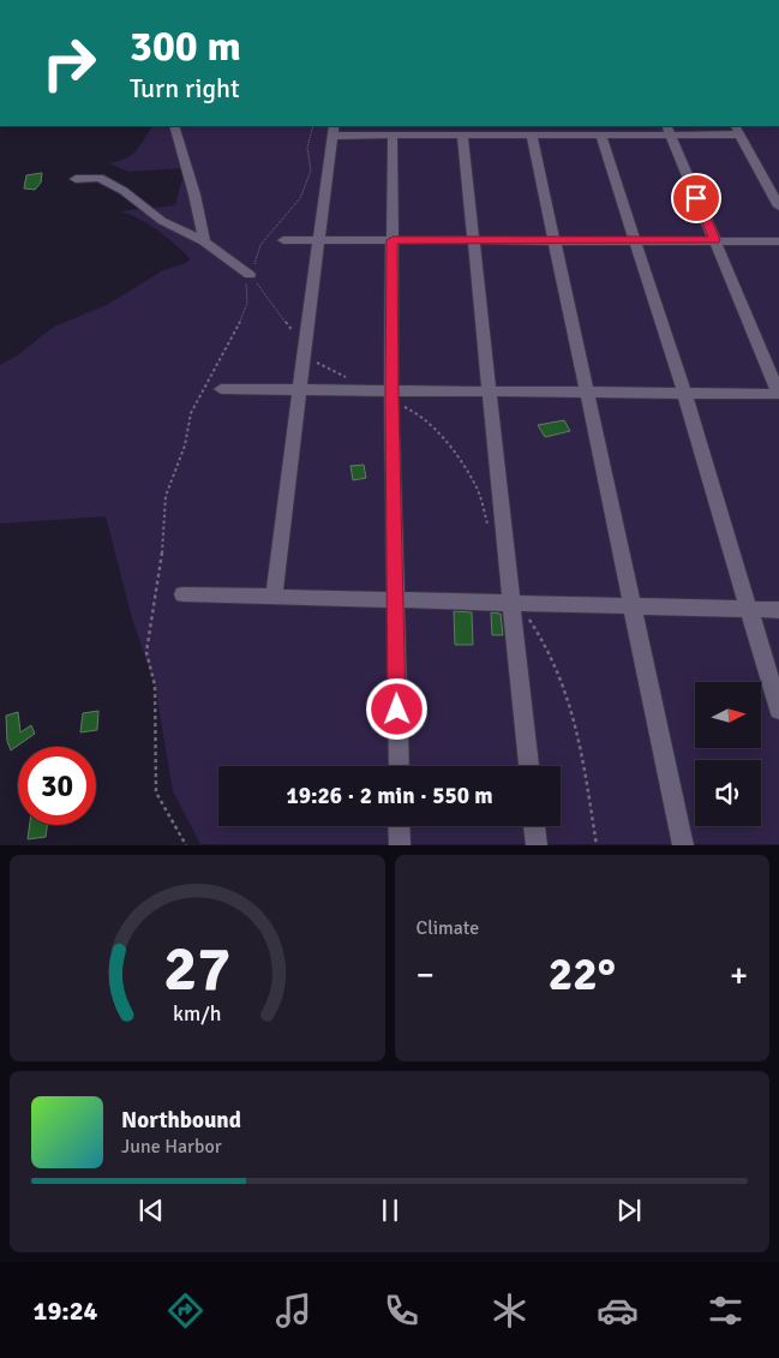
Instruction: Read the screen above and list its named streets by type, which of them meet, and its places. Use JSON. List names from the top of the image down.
{
  "north": "right",
  "page": {
    "turn": ["300 m", "Turn right"],
    "limit": "30",
    "trip": "19:26 · 2 min · 550 m",
    "tile": "Climate",
    "heat": ["−", "22°", "+"],
    "song": ["Northbound", "June Harbor"],
    "tabs": "19:24",
    "gauge": ["27", "km/h"]
  }
}
